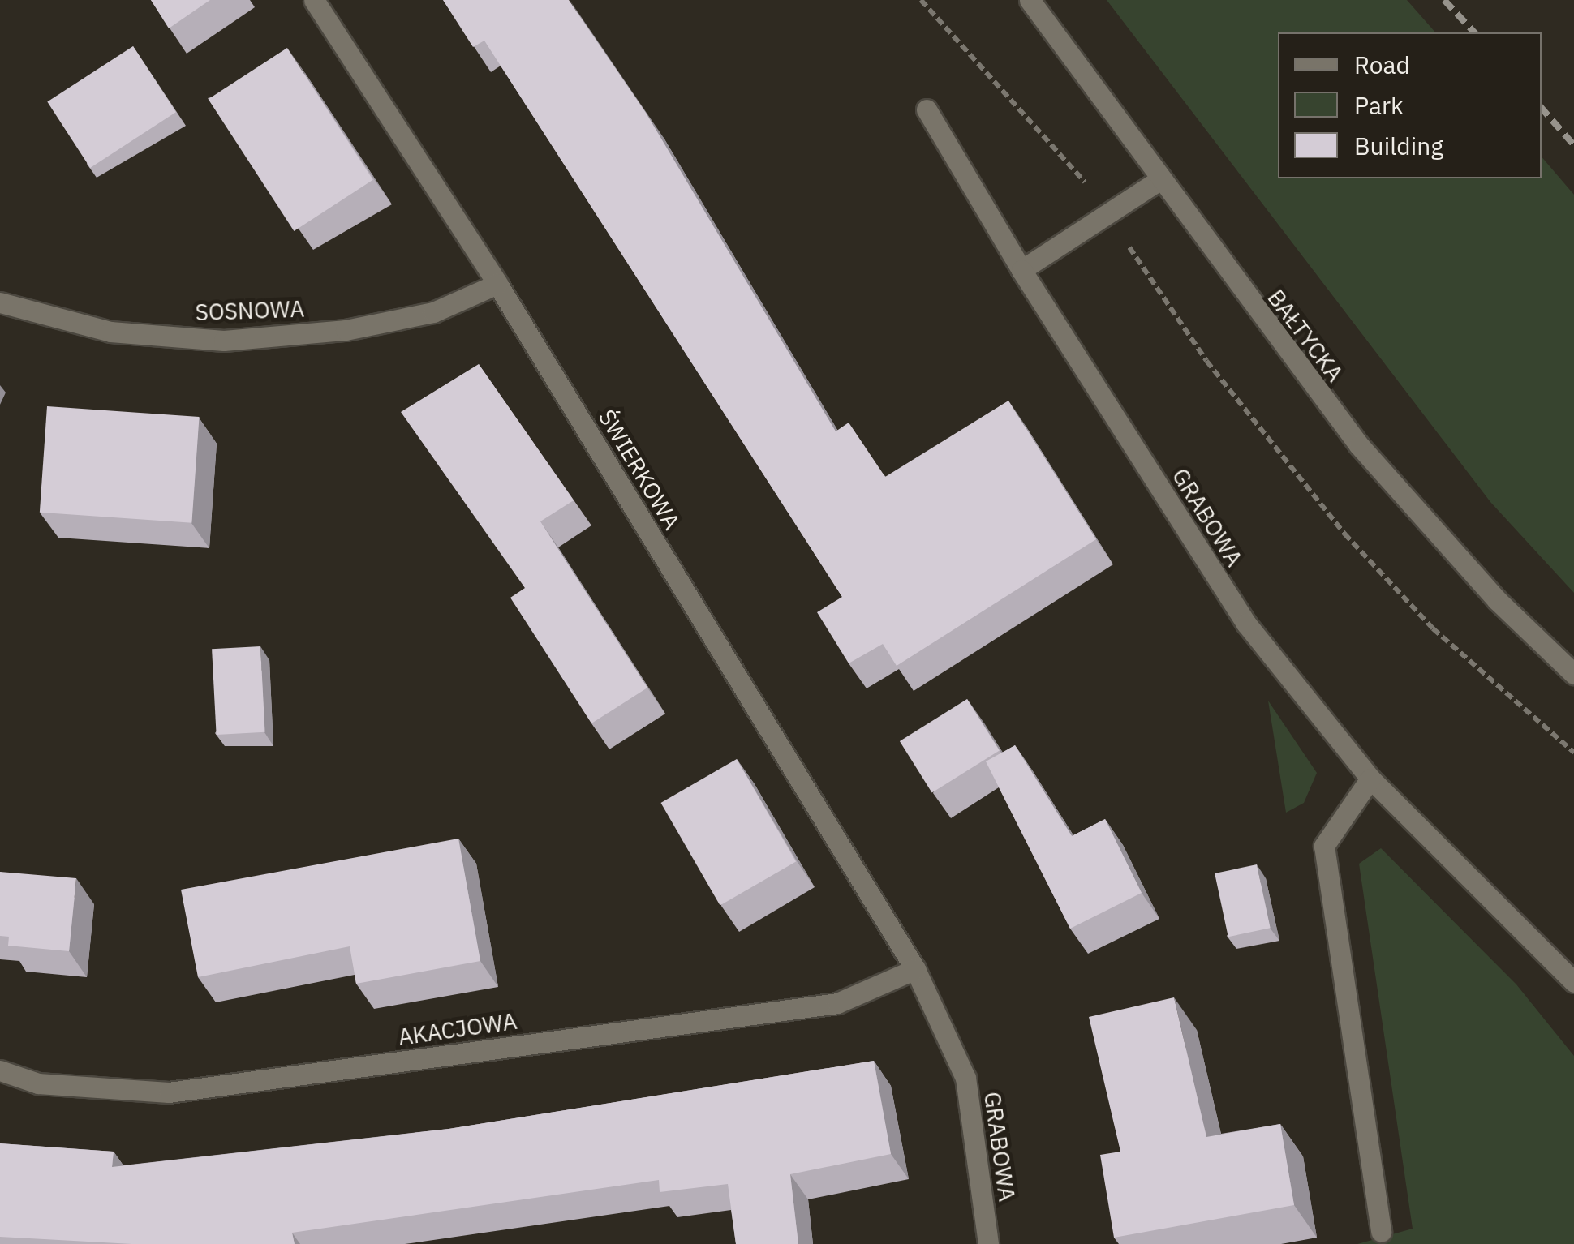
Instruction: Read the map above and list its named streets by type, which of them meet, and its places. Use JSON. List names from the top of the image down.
{
  "streets": {
    "street": [
      "SOSNOWA",
      "BAŁTYCKA",
      "ŚWIERKOWA",
      "GRABOWA",
      "AKACJOWA"
    ]
  },
  "crossings": [
    ["SOSNOWA", "ŚWIERKOWA"],
    ["ŚWIERKOWA", "GRABOWA"],
    ["ŚWIERKOWA", "AKACJOWA"],
    ["GRABOWA", "AKACJOWA"]
  ],
  "legend": ["Road", "Park", "Building"]
}
